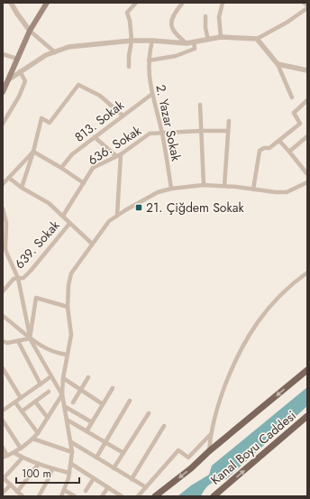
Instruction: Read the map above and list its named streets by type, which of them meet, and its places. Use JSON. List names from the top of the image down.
{
  "streets": {
    "main road": ["Kanal Boyu Caddesi"],
    "street": [
      "813. Sokak",
      "2. Yazar Sokak",
      "636. Sokak",
      "639. Sokak"
    ]
  },
  "crossings": [
    ["813. Sokak", "2. Yazar Sokak"],
    ["2. Yazar Sokak", "636. Sokak"]
  ],
  "places": {
    "transit": ["21. Çiğdem Sokak"]
  },
  "scale_bar": "100 m"
}
